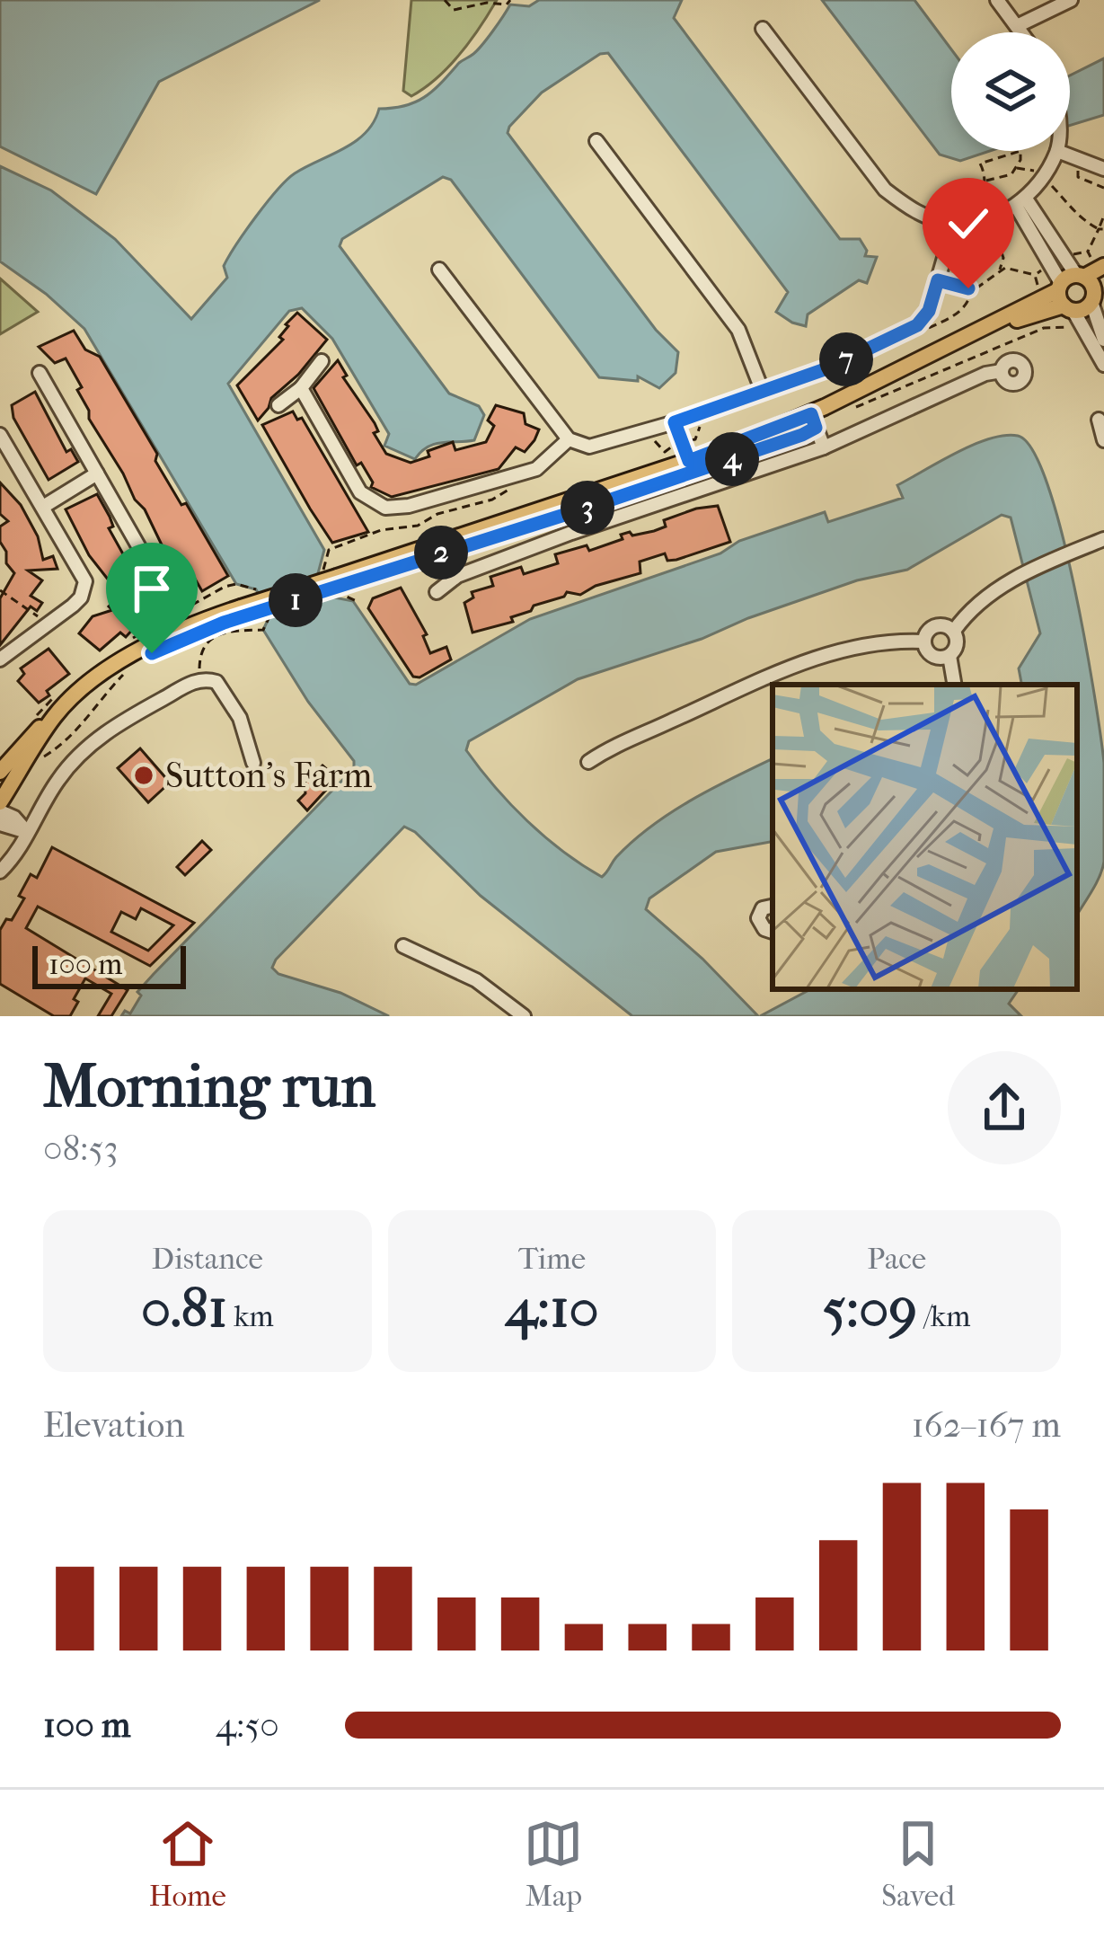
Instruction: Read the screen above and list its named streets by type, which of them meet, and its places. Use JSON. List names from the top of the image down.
{
  "places": ["Sutton's Farm"],
  "scale_bar": "100 m",
  "page": {
    "pins": [
      "7",
      "4",
      "3",
      "2",
      "1"
    ],
    "scale": "100 m",
    "heading": ["Morning run", "08:53"],
    "stats": [
      ["Distance", "0.81 km"],
      ["Time", "4:10"],
      ["Pace", "5:09 /km"]
    ],
    "chart": ["Elevation", "162–167 m"],
    "list": [
      {
        "name": "100 m",
        "note": "4:50"
      }
    ],
    "tabs": ["Home", "Map", "Saved"]
  }
}
